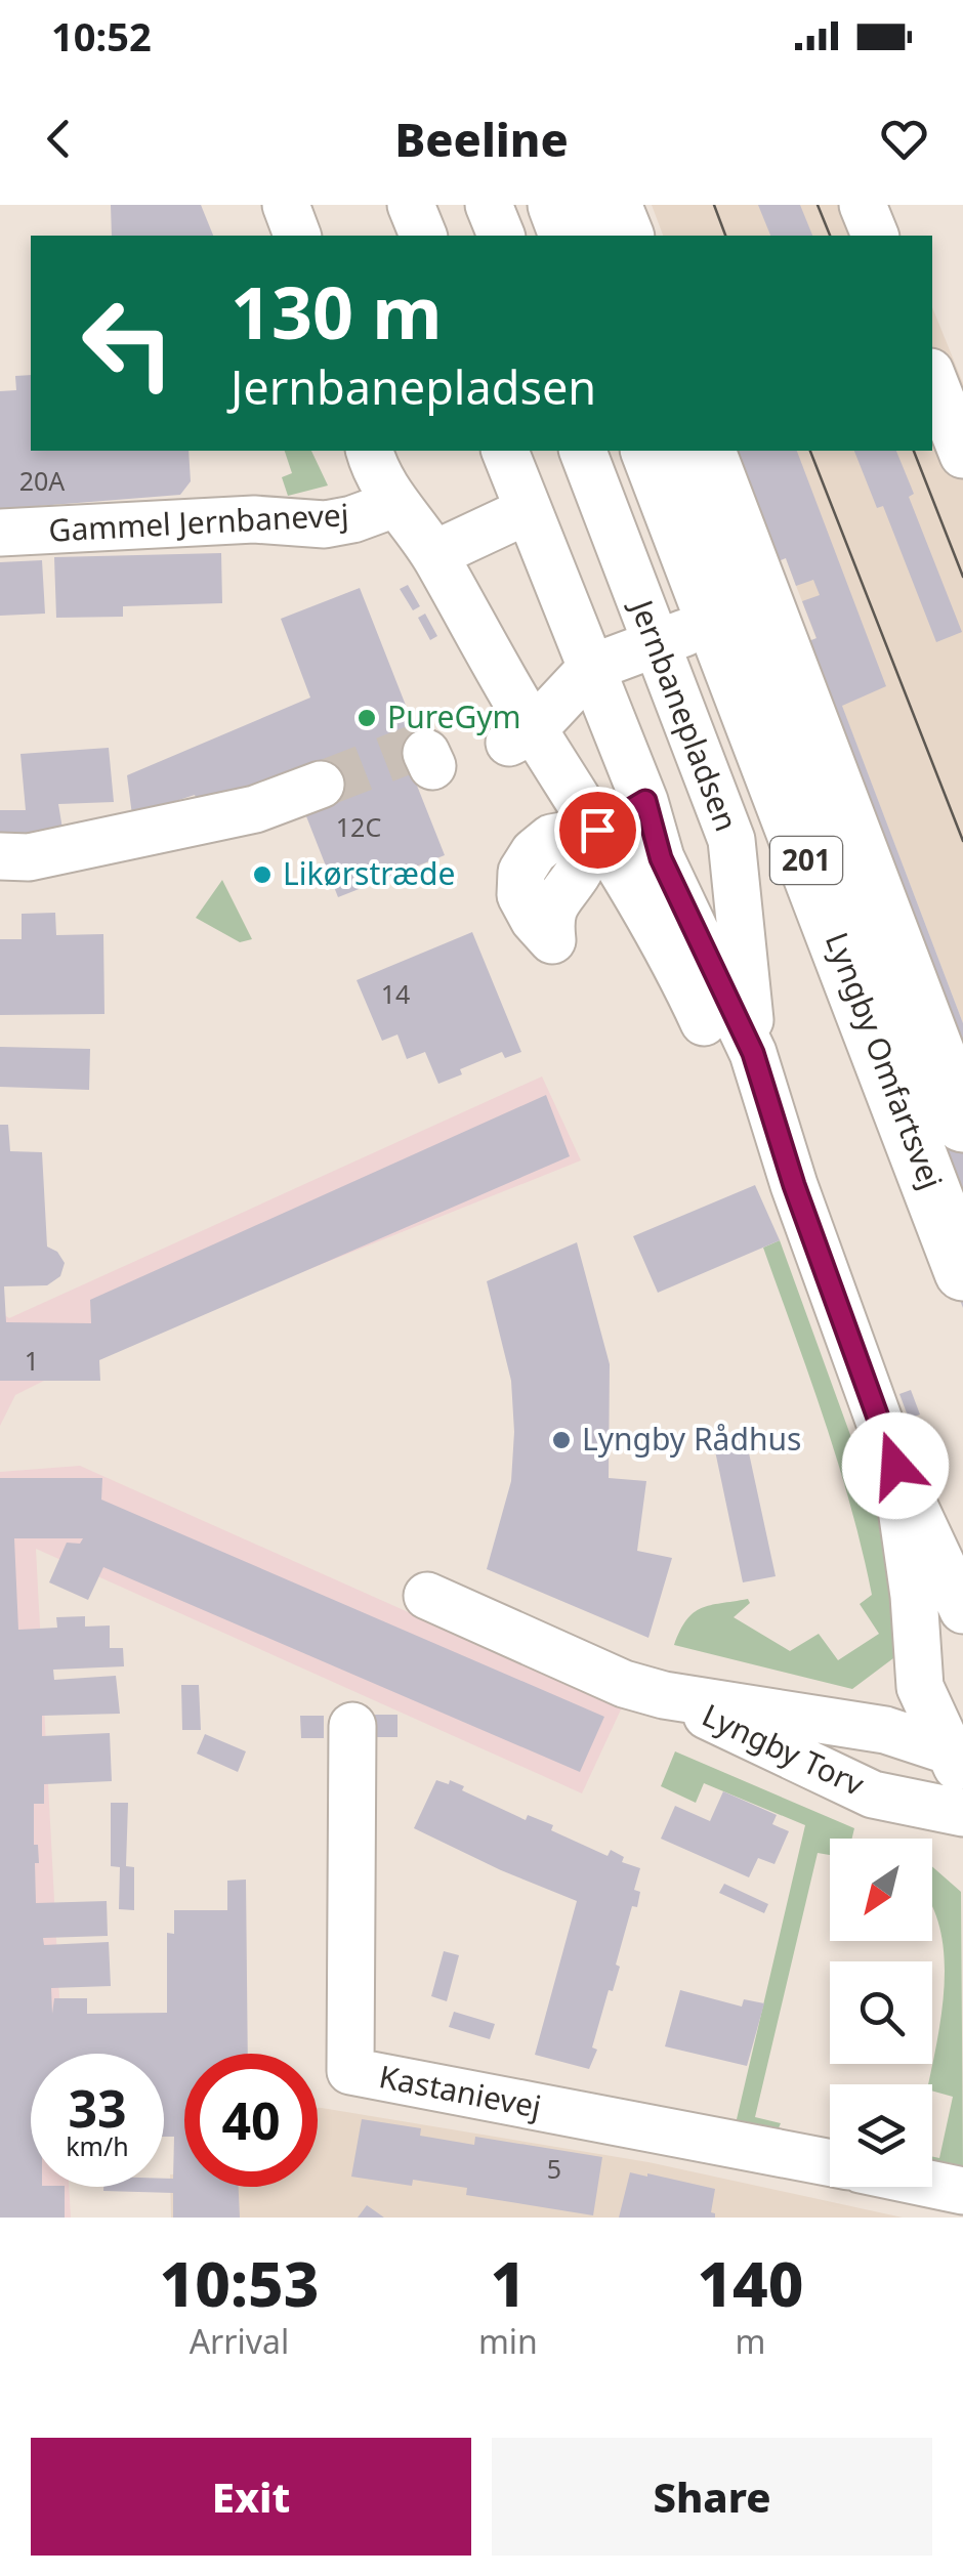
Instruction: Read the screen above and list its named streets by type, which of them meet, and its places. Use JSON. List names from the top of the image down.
{
  "streets": {
    "highway": ["201", "Lyngby Omfartsvej"],
    "street": [
      "Gammel Jernbanevej",
      "Jernbanepladsen",
      "Lyngby Torv",
      "Kastanievej"
    ]
  },
  "crossings": [
    ["Gammel Jernbanevej", "Jernbanepladsen"],
    ["Jernbanepladsen", "Lyngby Torv"]
  ],
  "places": ["PureGym", "Likørstræde", "Lyngby Rådhus"],
  "house_numbers": [
    "20A",
    "12C",
    "14",
    "1",
    "5"
  ],
  "north": "bottom left",
  "page": {
    "status": "10:52",
    "header": "Beeline",
    "turn": ["130 m", "Jernbanepladsen"],
    "speed": "33 km/h",
    "limit": "40",
    "eta": [
      "10:53",
      "Arrival",
      "1",
      "min",
      "140",
      "m"
    ],
    "buttons": ["Exit", "Share"]
  }
}
